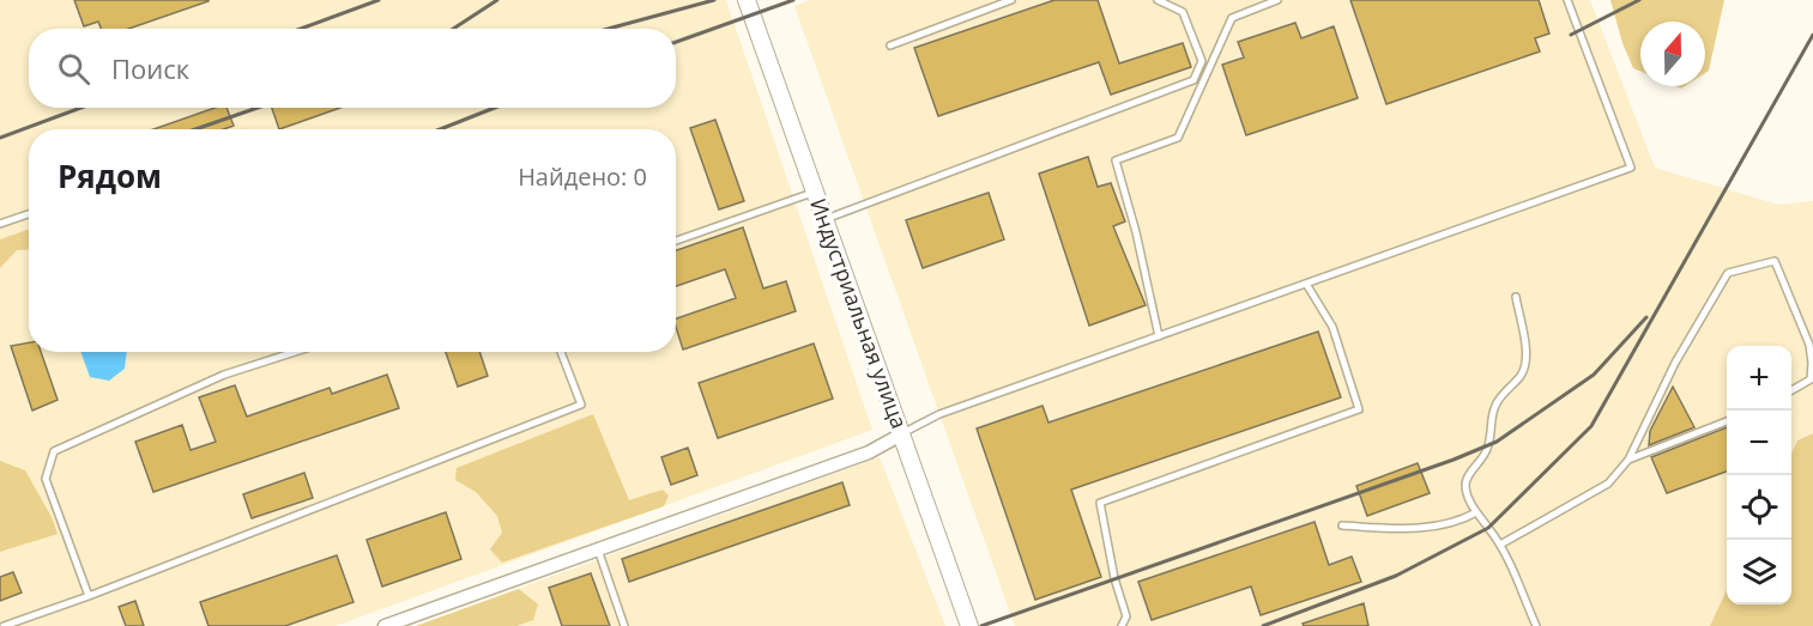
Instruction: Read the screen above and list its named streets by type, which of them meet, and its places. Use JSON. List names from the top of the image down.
{
  "streets": {
    "street": ["Индустриальная улица"]
  },
  "north": "top",
  "page": {
    "search": "Поиск",
    "heading": ["Рядом", "Найдено: 0"],
    "map_buttons": ["+", "−"]
  }
}
